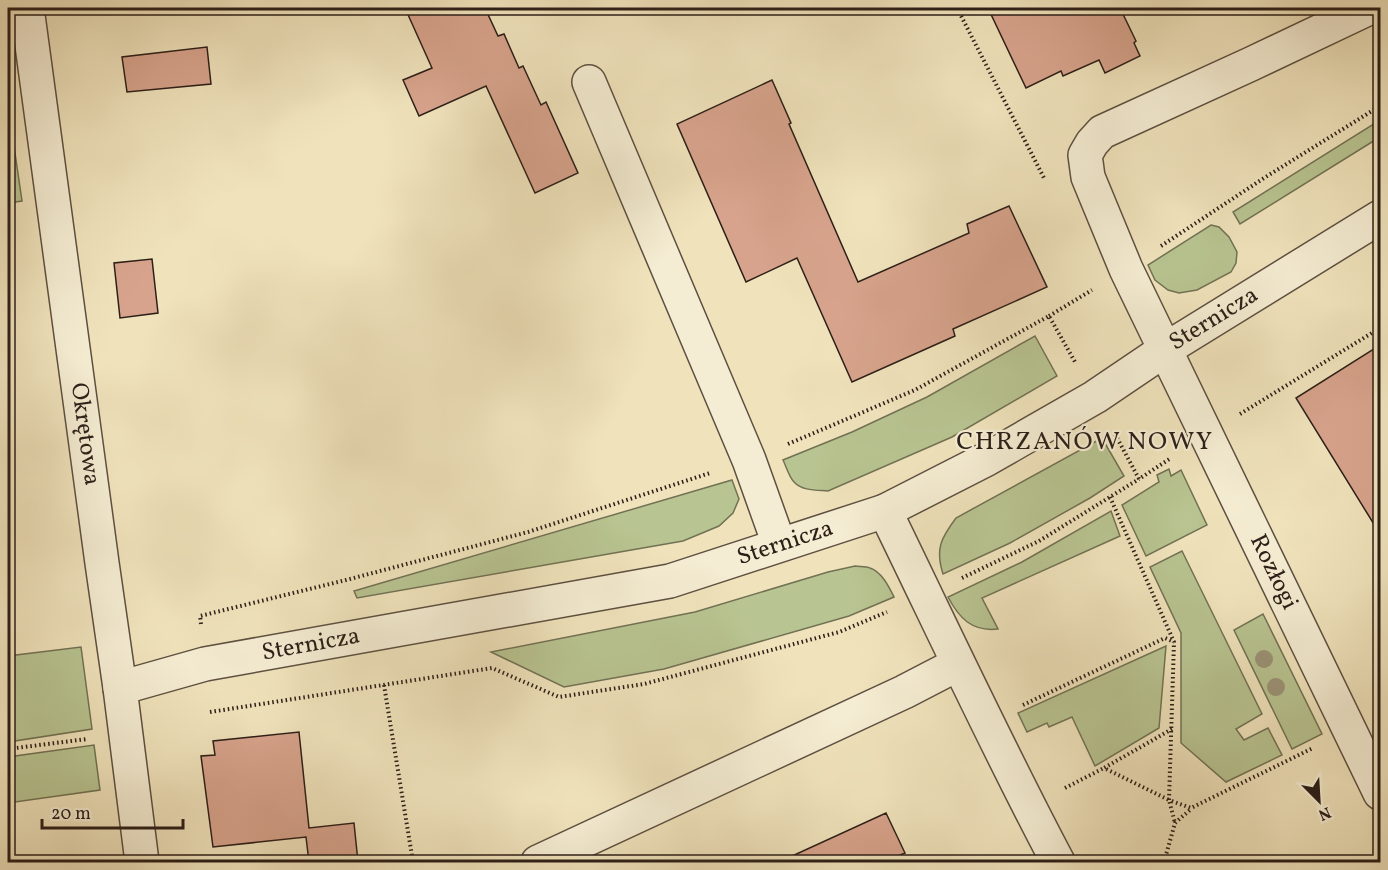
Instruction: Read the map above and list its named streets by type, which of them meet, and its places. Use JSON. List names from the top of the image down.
{
  "streets": {
    "street": ["Sternicza", "Okrętowa", "Rozłogi"]
  },
  "crossings": [
    ["Sternicza", "Okrętowa"],
    ["Sternicza", "Rozłogi"]
  ],
  "districts": ["CHRZANÓW NOWY"],
  "scale_bar": "20 m",
  "north": "bottom right"
}
